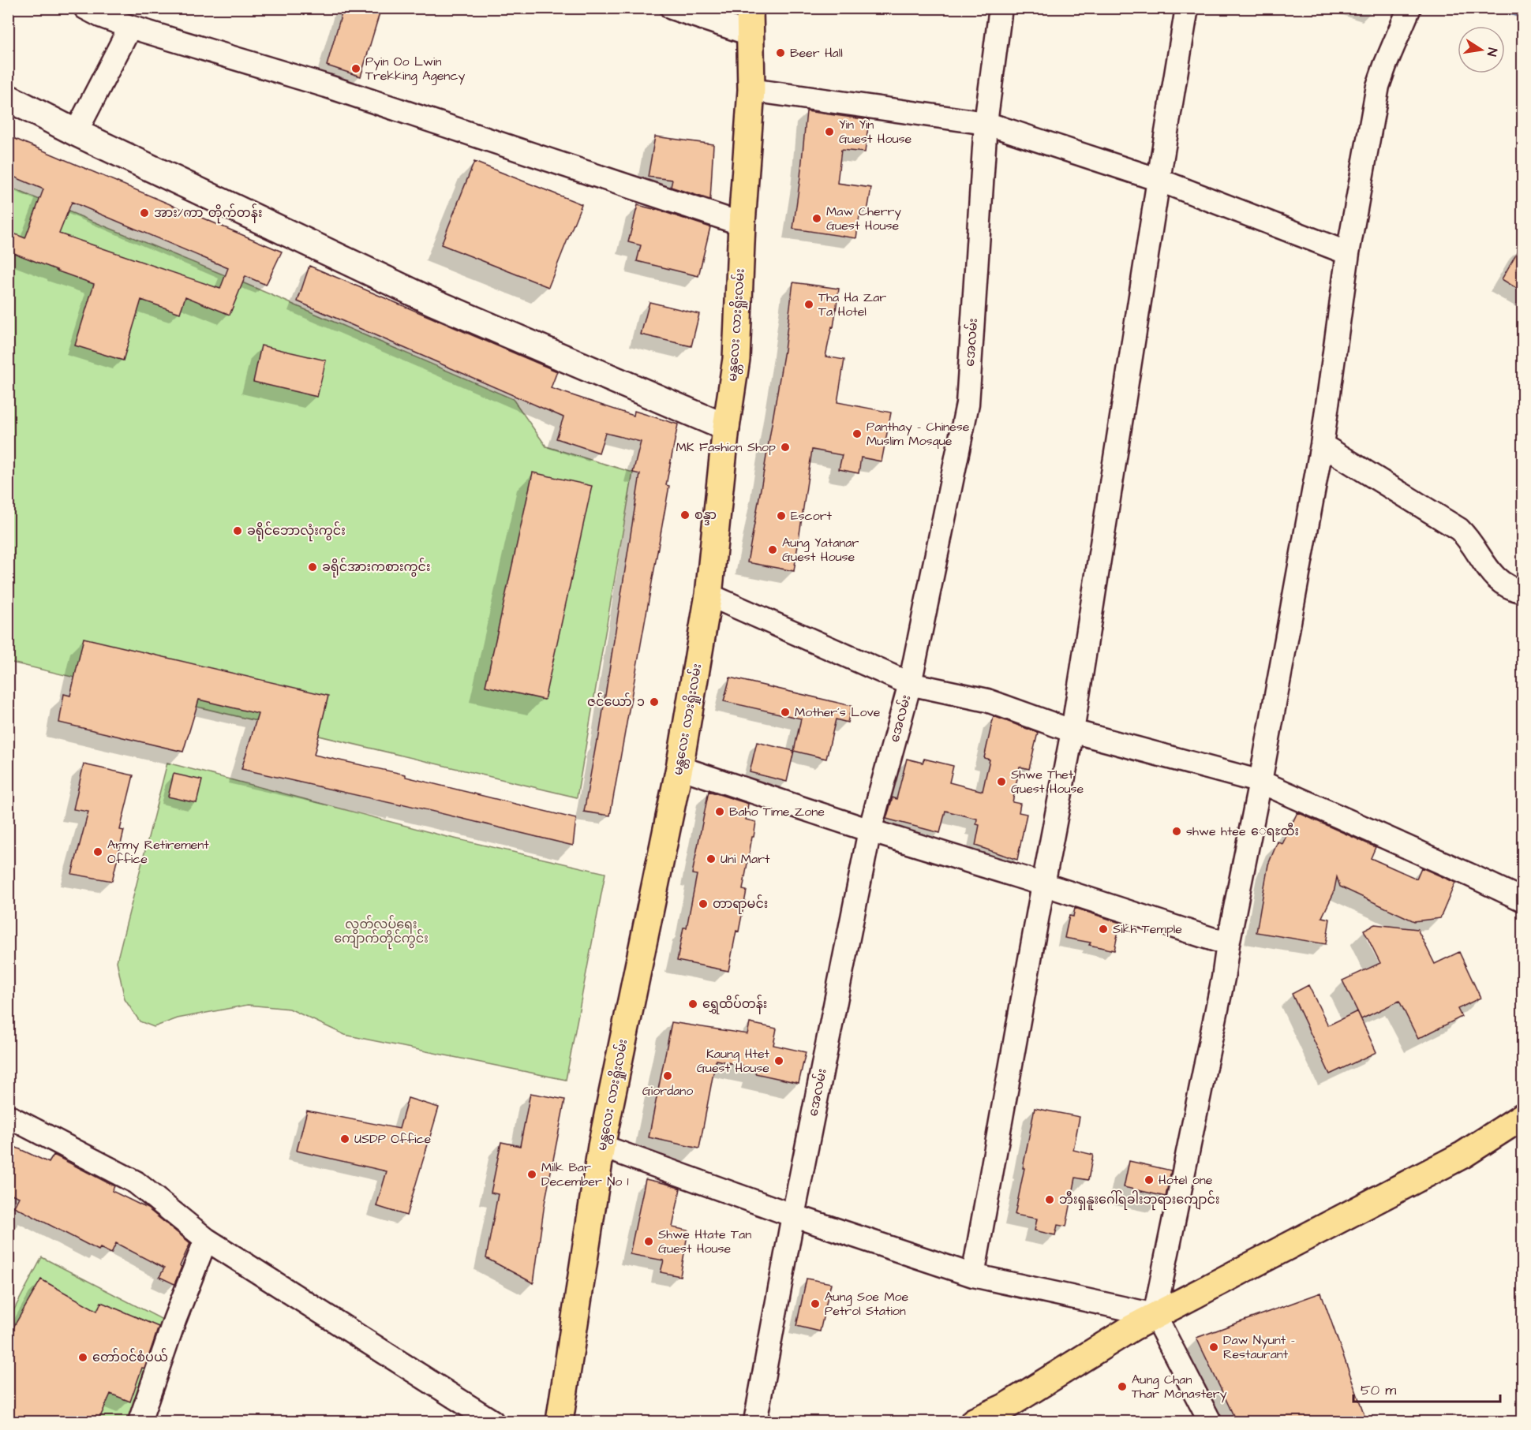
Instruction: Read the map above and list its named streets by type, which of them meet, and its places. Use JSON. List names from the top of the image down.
{
  "streets": {
    "main road": ["မန္တလေး လားရှိုးလမ်း"],
    "street": ["အေလမ်း"]
  },
  "parks": ["လွတ်လပ်ရေး ကျောက်တိုင်ကွင်း"],
  "places": [
    "Beer Hall",
    "Pyin Oo Lwin Trekking Agency",
    "Yin Yin Guest House",
    "အား/ကာ တိုက်တန်း",
    "Maw Cherry Guest House",
    "Tha Ha Zar Ta Hotel",
    "Panthay - Chinese Muslim Mosque",
    "MK Fashion Shop",
    "စန္ဒာ",
    "Escort",
    "ခရိုင်ဘောလုံးကွင်း",
    "Aung Yatanar Guest House",
    "ခရိုင်အားကစားကွင်း",
    "ဇင်ယော် ၁",
    "Mother´s Love",
    "Shwe Thet Guest House",
    "Baho Time Zone",
    "shwe htee ေရႊထီး",
    "Army Retirement Office",
    "Uni Mart",
    "တာရာမင်း",
    "Sikh Temple",
    "ရွှေထိပ်တန်း",
    "Kaung Htet Guest House",
    "Giordano",
    "USDP Office",
    "Milk Bar December No 1",
    "Hotel one",
    "ဘီးရှနူးဂေါ်ရခါးဘုရားကျောင်း",
    "Shwe Htate Tan Guest House",
    "Aung Soe Moe Petrol Station",
    "Daw Nyunt - Restaurant",
    "တော်ဝင်စံပယ်",
    "Aung Chan Thar Monastery"
  ],
  "scale_bar": "50 m",
  "north": "right"
}
